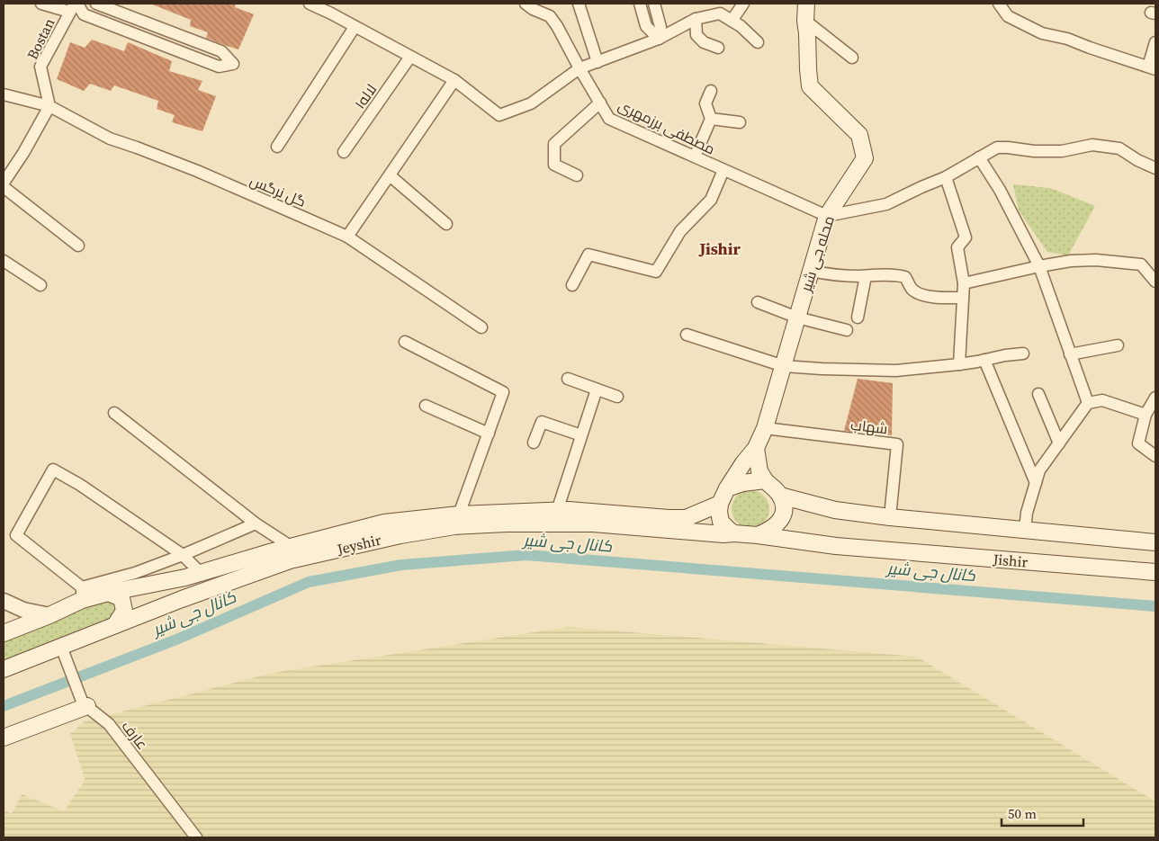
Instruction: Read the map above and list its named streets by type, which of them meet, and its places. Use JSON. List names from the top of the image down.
{
  "streets": {
    "main road": ["محله جی شیر", "Jeyshir", "Jishir"],
    "street": [
      "Bostan",
      "لاله۱",
      "مصطفی برزمهری",
      "گل نرگس",
      "شهاب",
      "عارف"
    ]
  },
  "crossings": [
    ["Bostan", "گل نرگس"],
    ["مصطفی برزمهری", "محله جی شیر"],
    ["محله جی شیر", "شهاب"],
    ["محله جی شیر", "Jeyshir"],
    ["محله جی شیر", "Jishir"],
    ["Jeyshir", "Jishir"],
    ["Jeyshir", "عارف"]
  ],
  "districts": ["Jishir"],
  "water": ["کانال جی شیر"],
  "scale_bar": "50 m"
}
